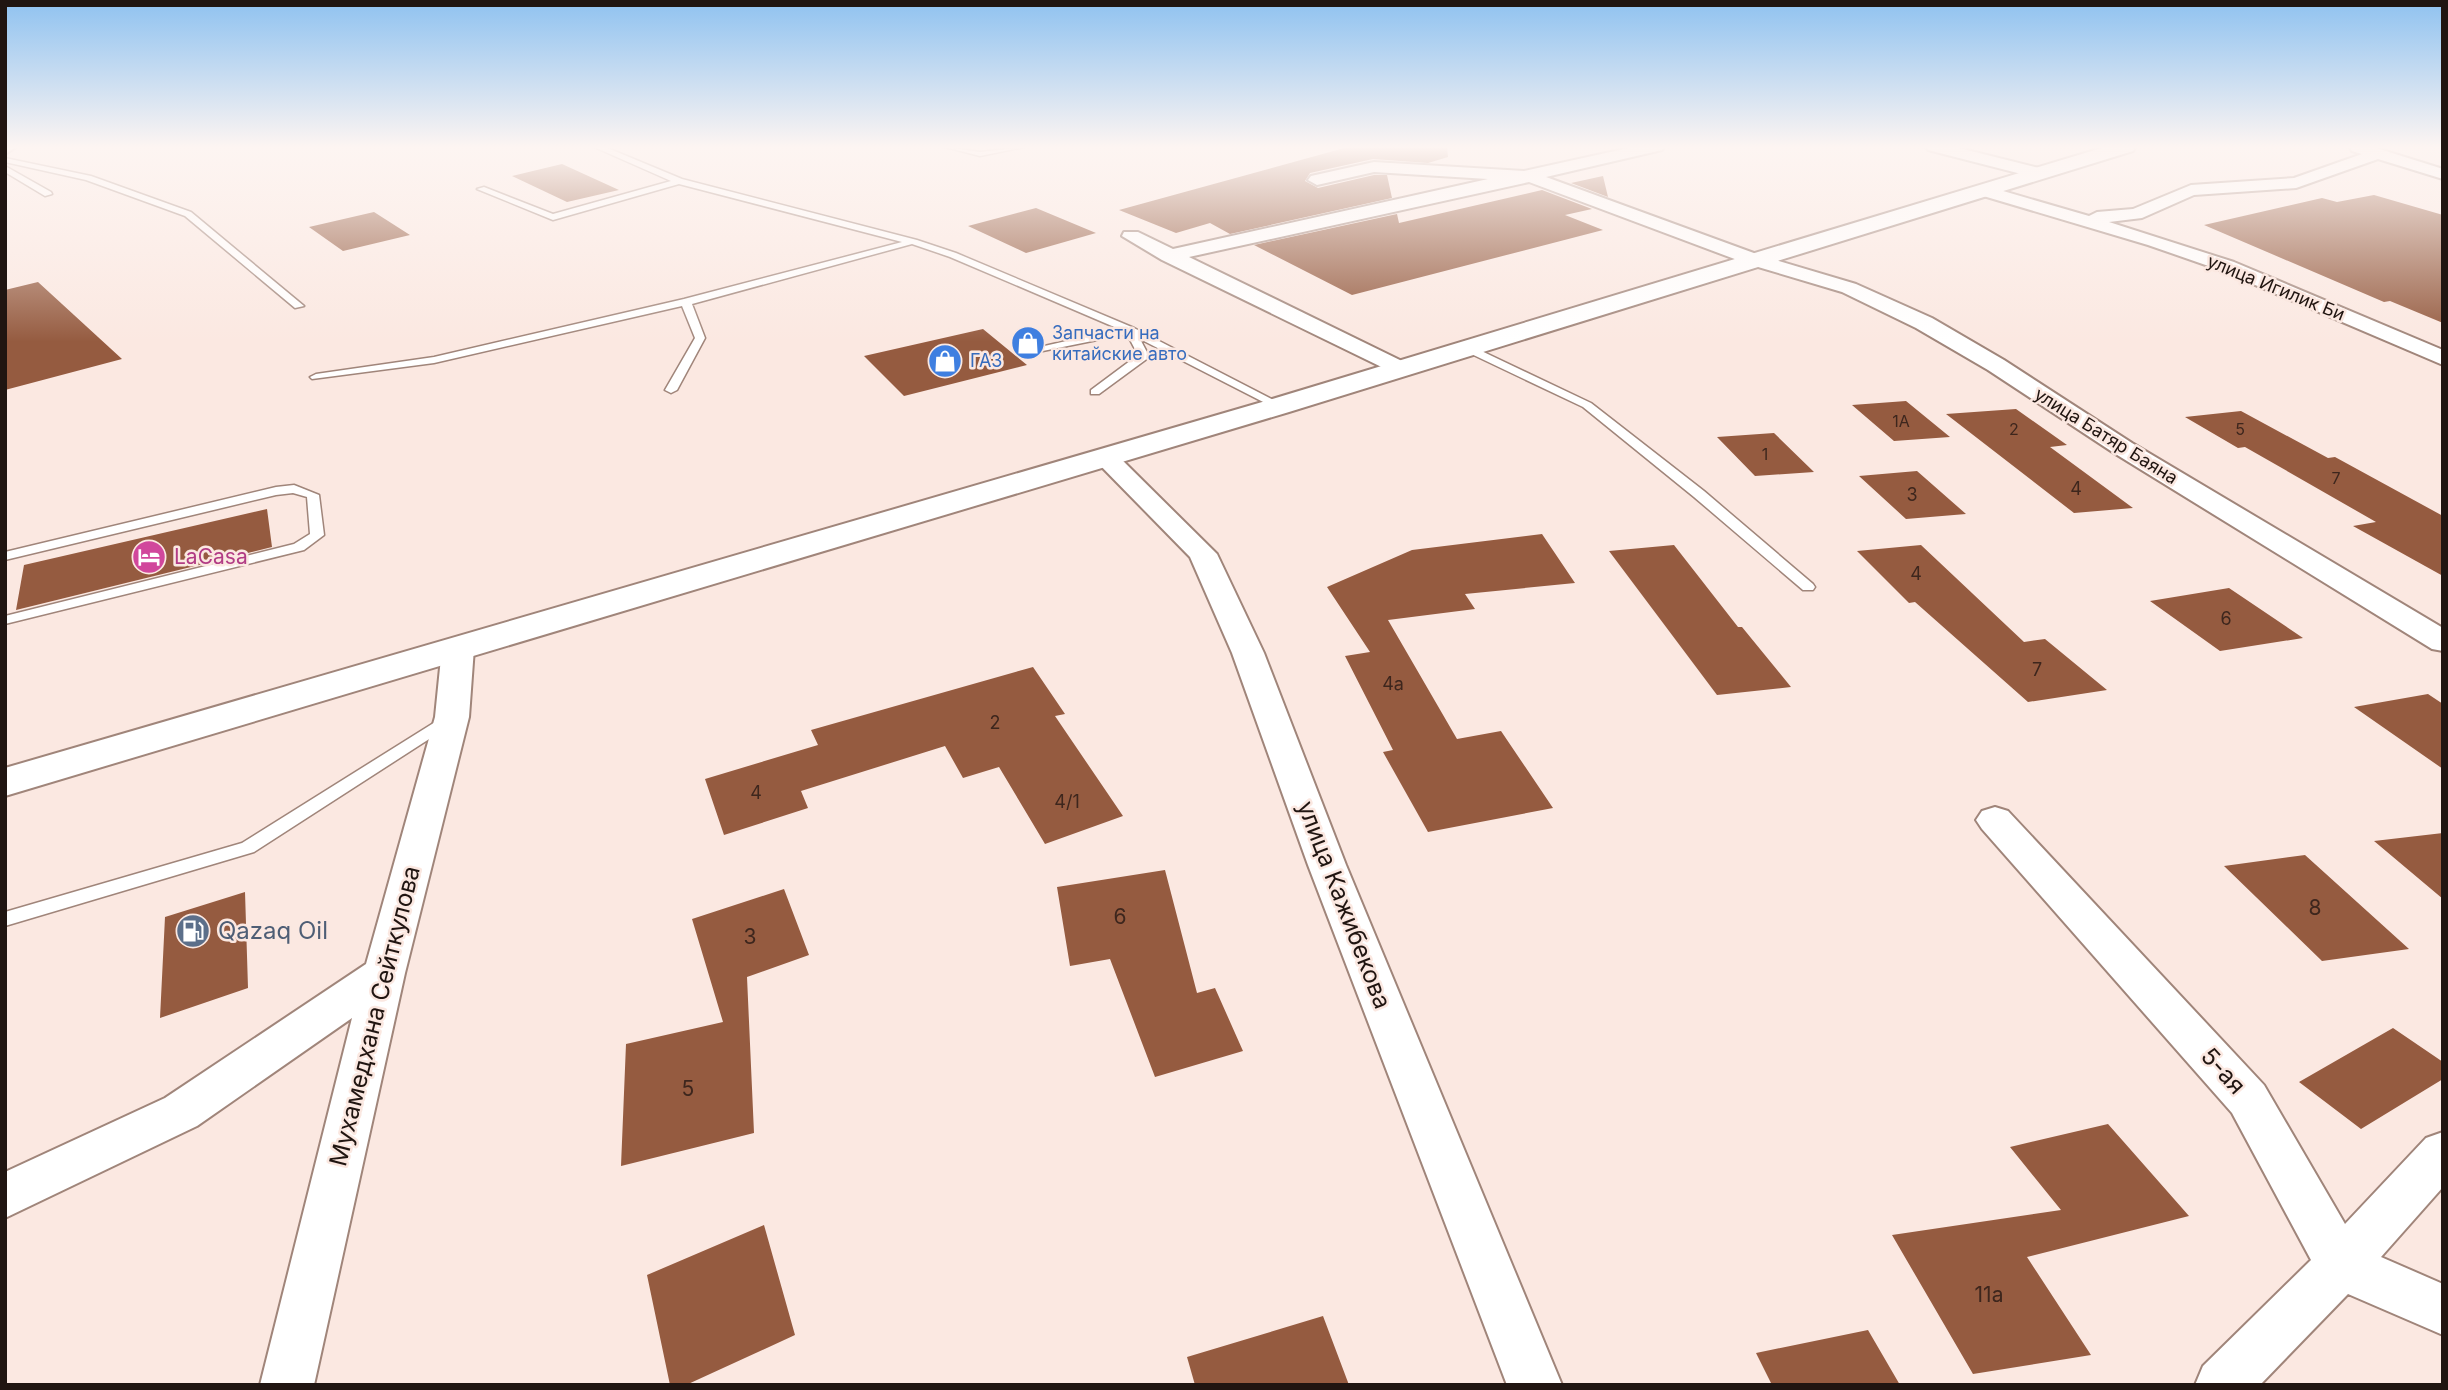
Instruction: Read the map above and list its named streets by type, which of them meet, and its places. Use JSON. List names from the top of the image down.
{
  "streets": {
    "street": [
      "улица Игилик Би",
      "улица Батяр Баяна",
      "улица Кажибекова",
      "Мухамедхана Сейткулова",
      "5-ая"
    ]
  },
  "places": {
    "shop": ["Запчасти на китайские авто", "ГАЗ"],
    "hotel": ["LaCasa"],
    "fuel station": ["Qazaq Oil"]
  },
  "house_numbers": [
    "1А",
    "2",
    "5",
    "1",
    "7",
    "4",
    "3",
    "4",
    "6",
    "7",
    "4а",
    "2",
    "4",
    "4/1",
    "8",
    "6",
    "3",
    "5",
    "11а"
  ]
}
